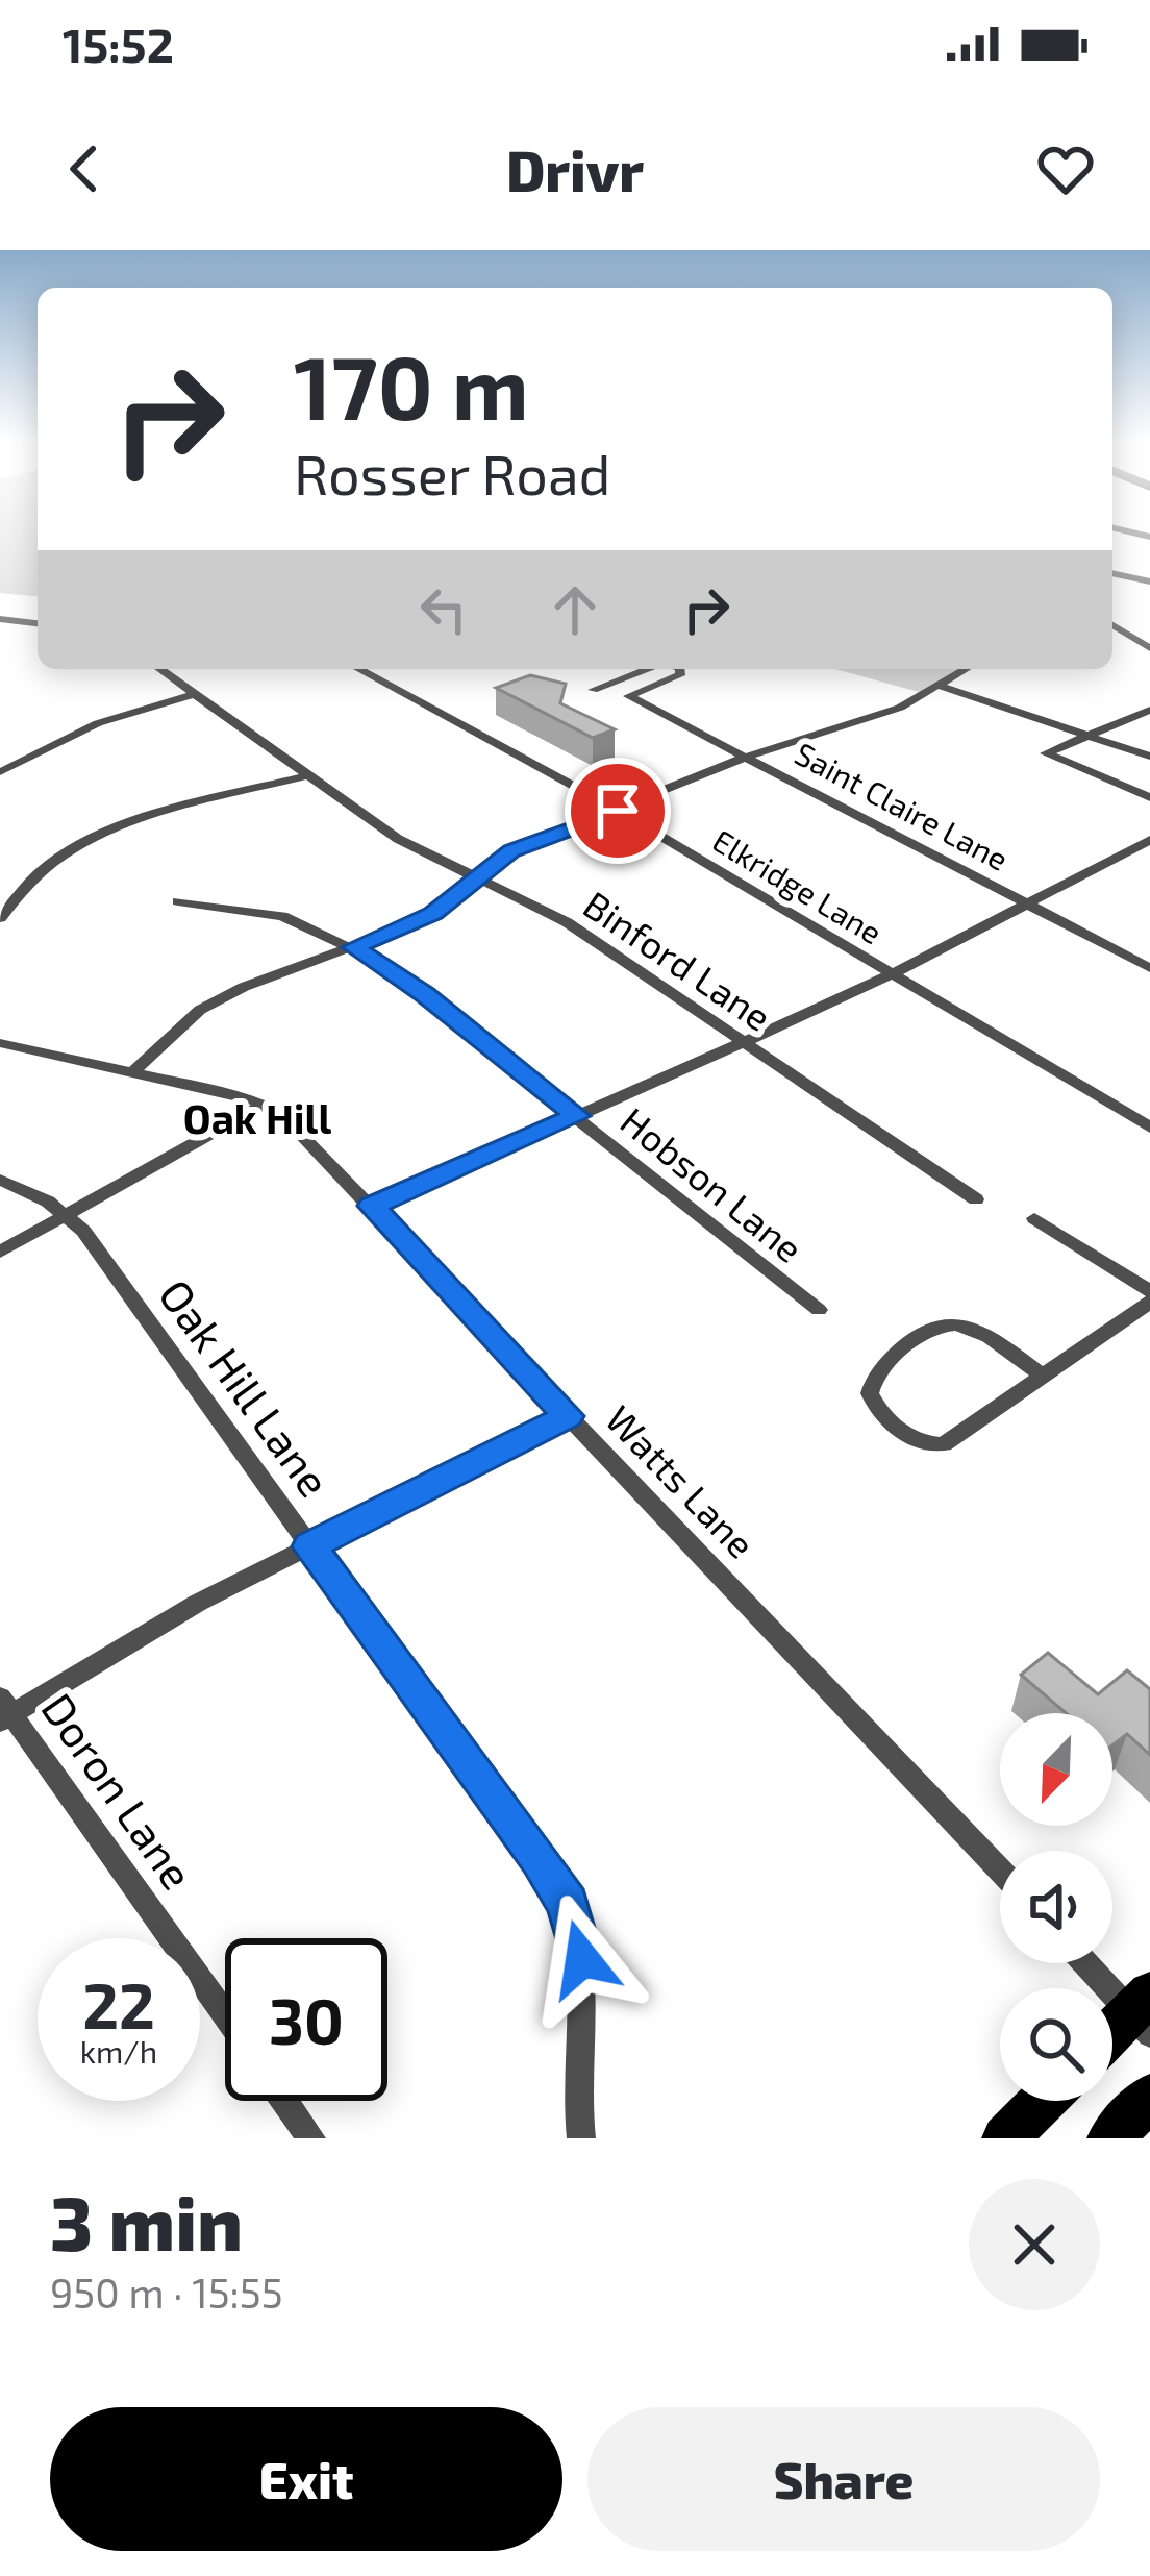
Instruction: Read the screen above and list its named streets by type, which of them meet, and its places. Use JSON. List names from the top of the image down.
{
  "streets": {
    "street": [
      "Saint Claire Lane",
      "Elkridge Lane",
      "Binford Lane",
      "Hobson Lane",
      "Oak Hill Lane",
      "Watts Lane",
      "Doron Lane"
    ]
  },
  "districts": ["Oak Hill"],
  "north": "bottom left",
  "page": {
    "status": "15:52",
    "header": "Drivr",
    "turn": ["170 m", "Rosser Road"],
    "speed": "22 km/h",
    "limit": "30",
    "heading": ["3 min", "950 m · 15:55"],
    "buttons": ["Exit", "Share"]
  }
}
